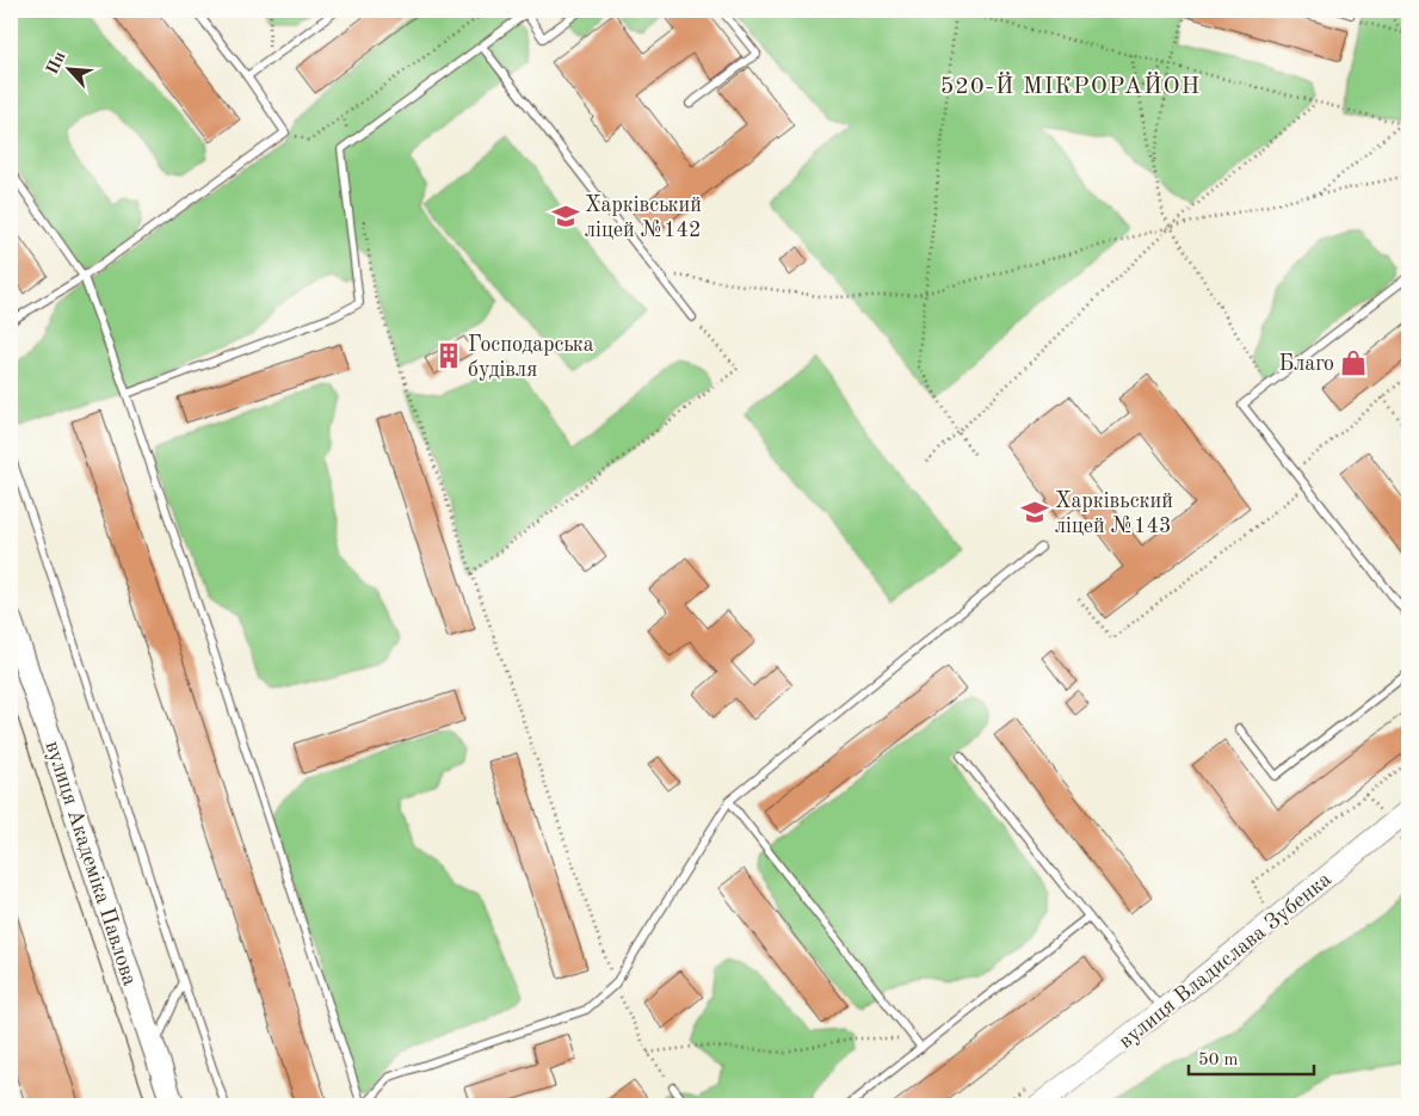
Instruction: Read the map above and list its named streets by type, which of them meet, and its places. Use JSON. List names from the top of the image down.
{
  "streets": {
    "main road": ["вулиця Академіка Павлова"],
    "street": ["вулиця Владислава Зубенка"]
  },
  "districts": ["520-Й МІКРОРАЙОН"],
  "places": {
    "school or university": ["Харківський ліцей №142", "Харківьский ліцей №143"],
    "building": ["Господарська будівля"],
    "shop": ["Благо"]
  },
  "scale_bar": "50 m",
  "north": "top left"
}
